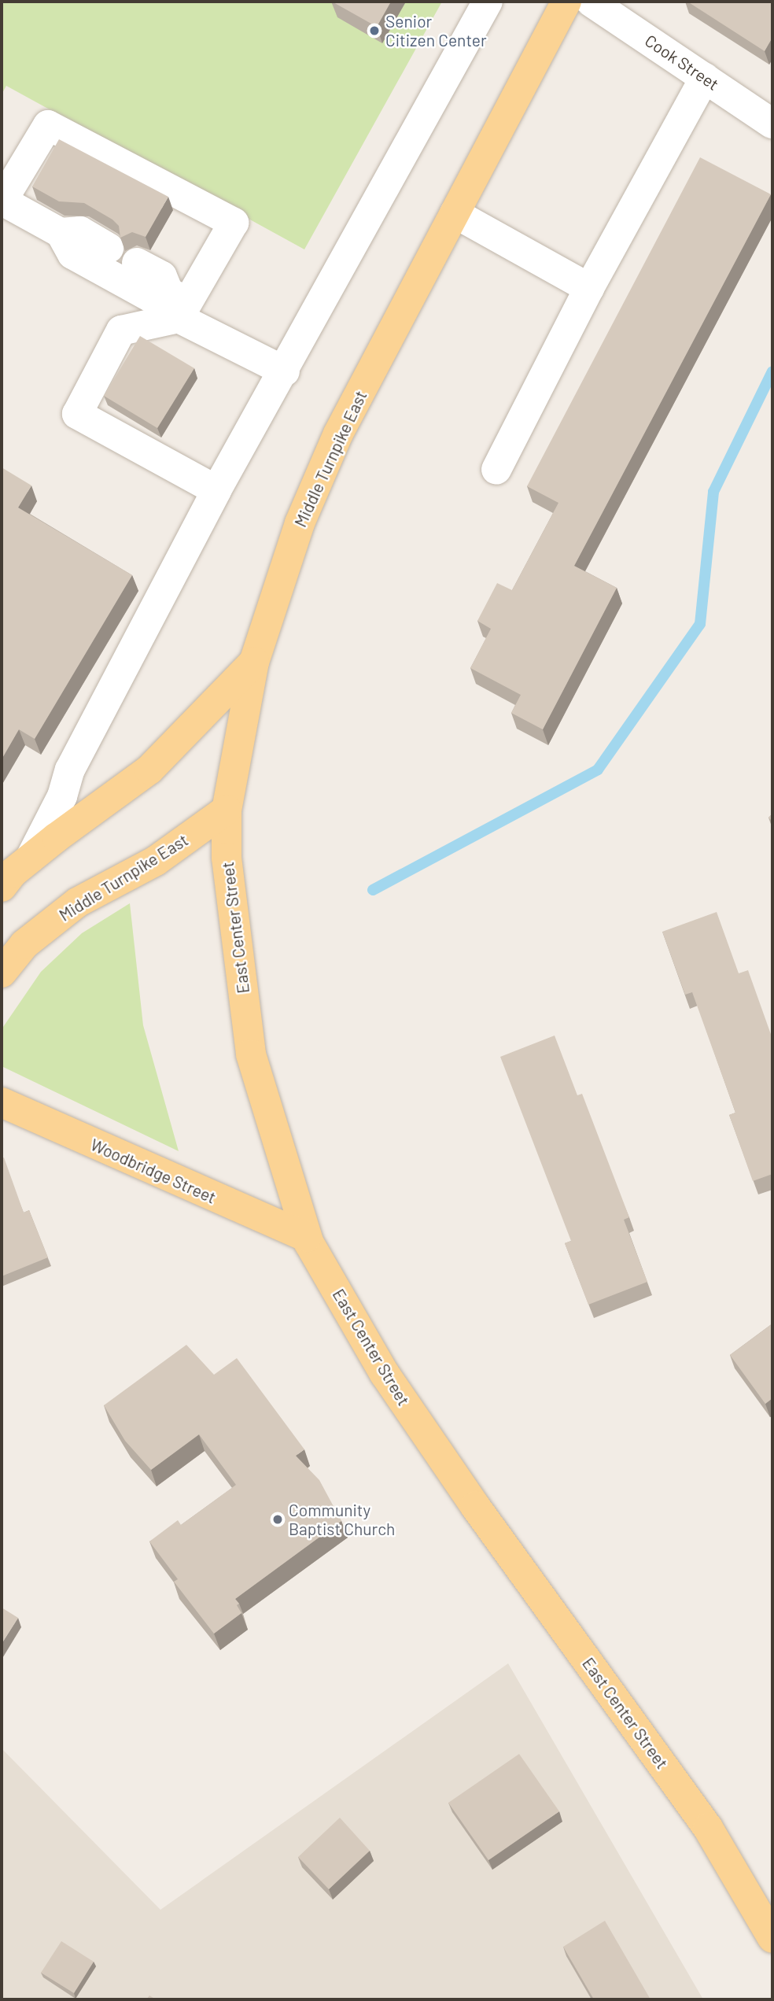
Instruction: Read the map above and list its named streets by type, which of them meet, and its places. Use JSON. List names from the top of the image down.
{
  "streets": {
    "main road": ["Middle Turnpike East", "East Center Street", "Woodbridge Street"],
    "street": ["Cook Street"]
  },
  "crossings": [
    ["Middle Turnpike East", "East Center Street"],
    ["East Center Street", "Woodbridge Street"]
  ],
  "places": ["Senior Citizen Center", "Community Baptist Church"]
}
